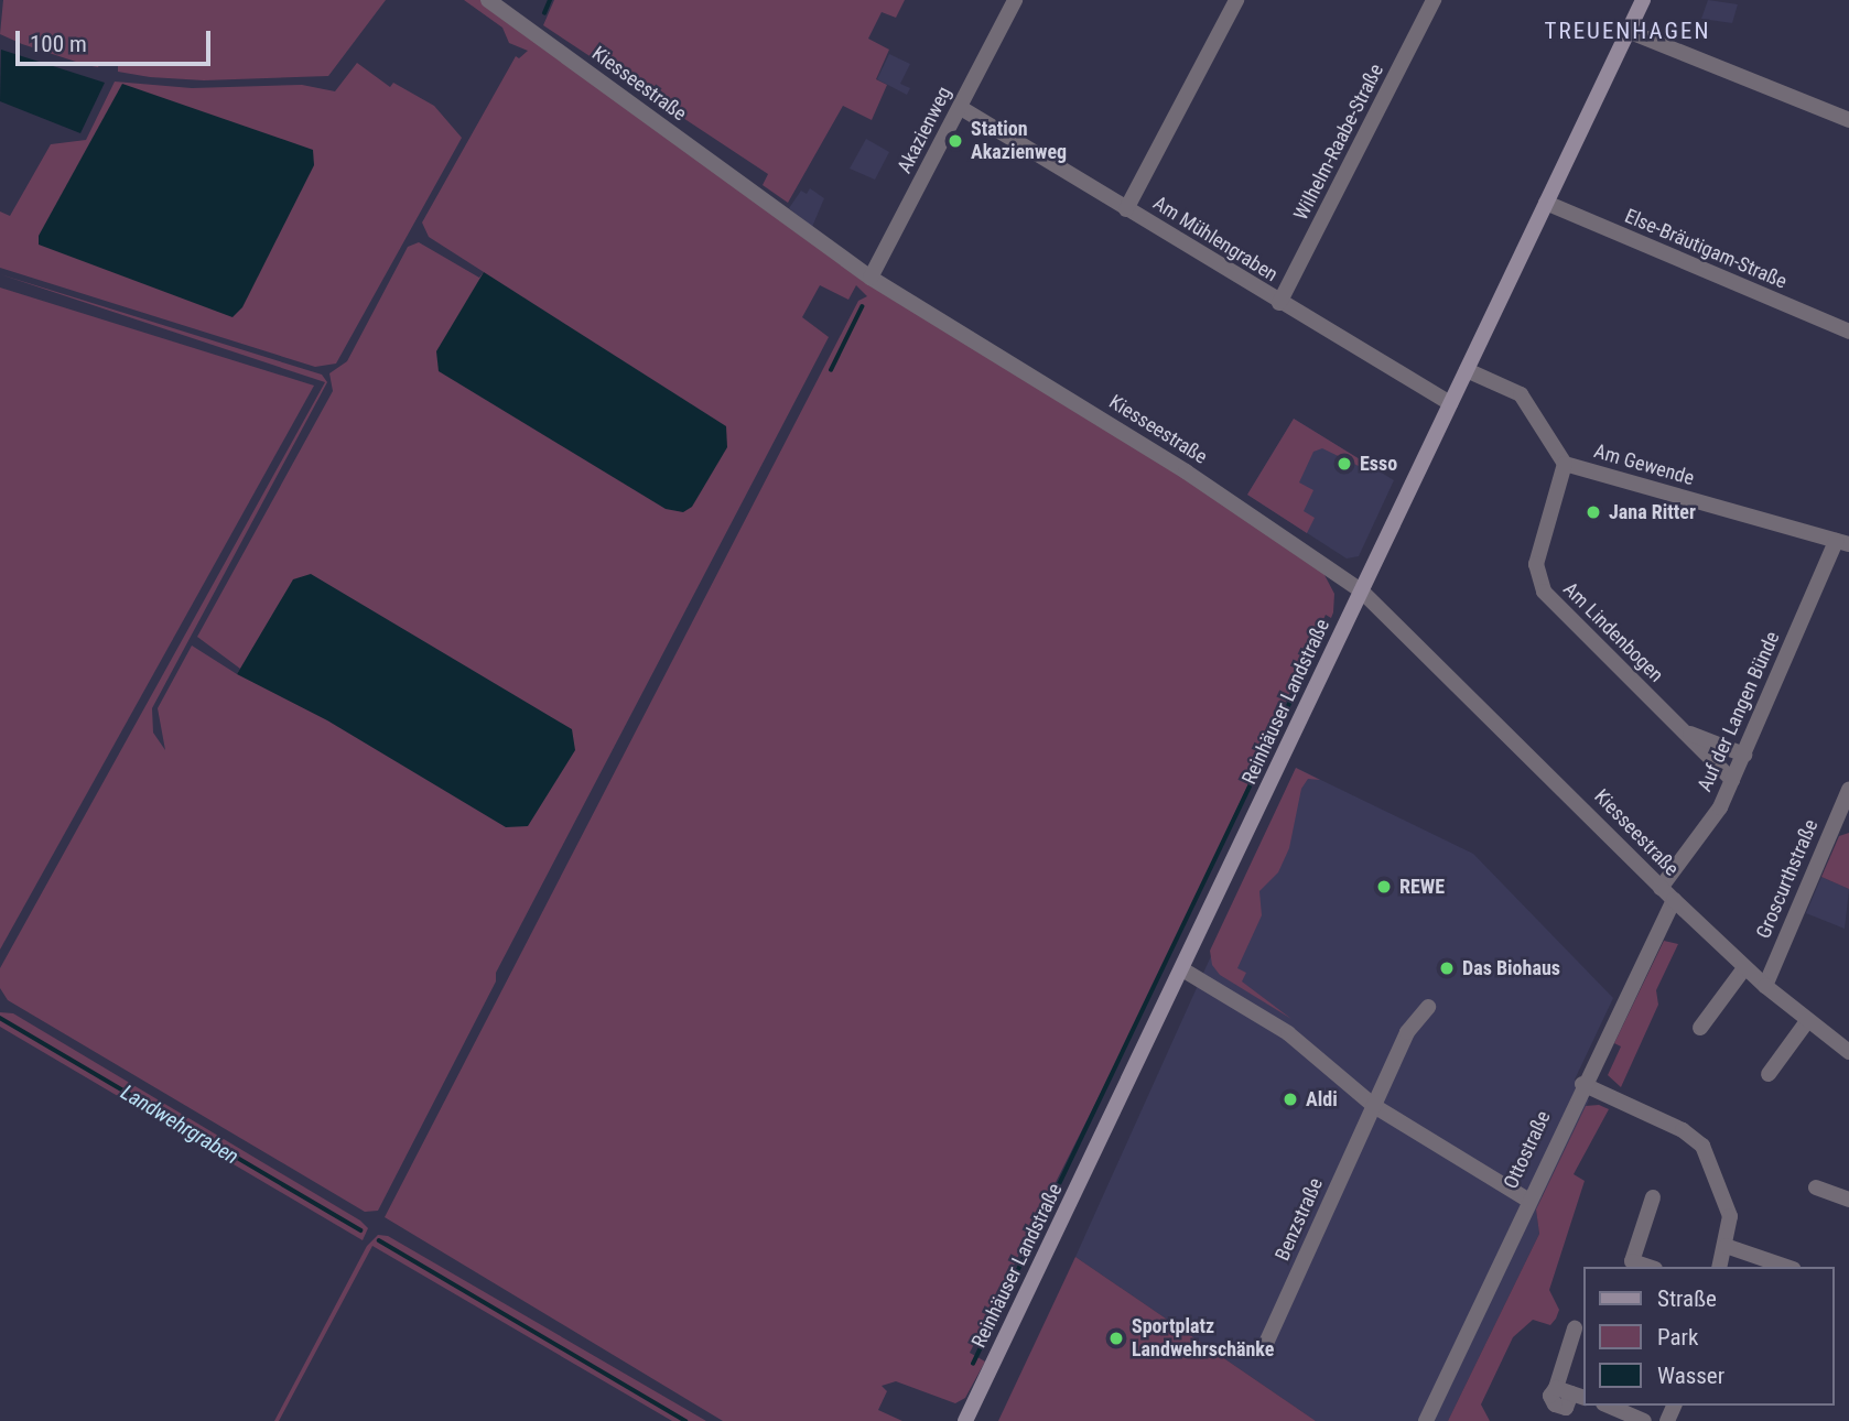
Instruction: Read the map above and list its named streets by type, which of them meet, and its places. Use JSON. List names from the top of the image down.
{
  "streets": {
    "main road": ["Reinhäuser Landstraße"],
    "street": [
      "Kiesseestraße",
      "Akazienweg",
      "Wilhelm-Raabe-Straße",
      "Am Mühlengraben",
      "Else-Bräutigam-Straße",
      "Am Gewende",
      "Am Lindenbogen",
      "Auf der Langen Bünde",
      "Groscurthstraße",
      "Ottostraße",
      "Benzstraße"
    ]
  },
  "crossings": [
    ["Kiesseestraße", "Akazienweg"],
    ["Kiesseestraße", "Reinhäuser Landstraße"],
    ["Kiesseestraße", "Auf der Langen Bünde"],
    ["Kiesseestraße", "Groscurthstraße"],
    ["Kiesseestraße", "Ottostraße"],
    ["Akazienweg", "Am Mühlengraben"],
    ["Wilhelm-Raabe-Straße", "Am Mühlengraben"],
    ["Am Mühlengraben", "Reinhäuser Landstraße"],
    ["Else-Bräutigam-Straße", "Reinhäuser Landstraße"],
    ["Am Gewende", "Am Lindenbogen"],
    ["Am Gewende", "Reinhäuser Landstraße"],
    ["Am Gewende", "Auf der Langen Bünde"],
    ["Am Lindenbogen", "Auf der Langen Bünde"]
  ],
  "districts": ["TREUENHAGEN"],
  "water": ["Landwehrgraben"],
  "places": [
    "Station Akazienweg",
    "Esso",
    "Jana Ritter",
    "REWE",
    "Das Biohaus",
    "Aldi",
    "Sportplatz Landwehrschänke"
  ],
  "legend": ["Straße", "Park", "Wasser"],
  "scale_bar": "100 m"
}
